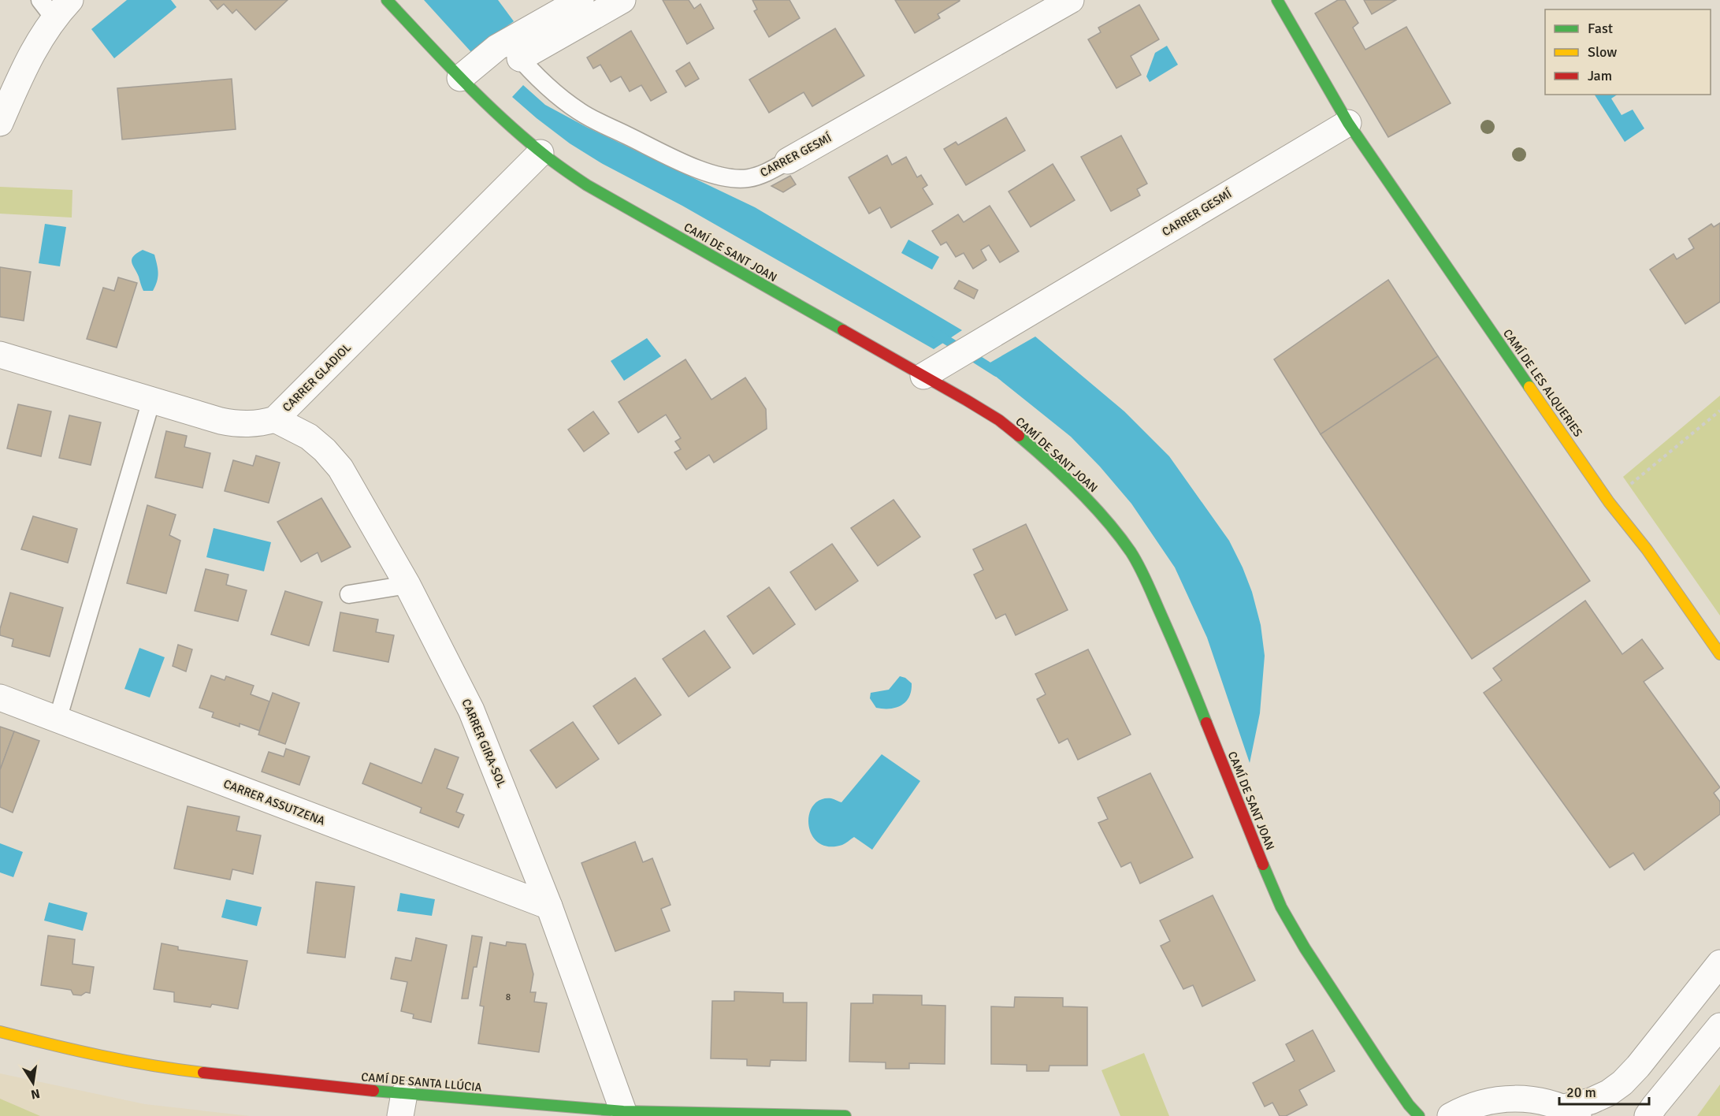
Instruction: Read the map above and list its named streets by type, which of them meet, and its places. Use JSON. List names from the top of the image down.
{
  "streets": {
    "street": [
      "CARRER GESMÍ",
      "CAMÍ DE SANT JOAN",
      "CARRER GLADIOL",
      "CAMÍ DE LES ALQUERIES",
      "CARRER GIRA-SOL",
      "CARRER ASSUTZENA",
      "CAMÍ DE SANTA LLÚCIA"
    ]
  },
  "crossings": [
    ["CARRER GESMÍ", "CAMÍ DE SANT JOAN"],
    ["CARRER GESMÍ", "CAMÍ DE LES ALQUERIES"],
    ["CAMÍ DE SANT JOAN", "CARRER GLADIOL"],
    ["CARRER GLADIOL", "CARRER GIRA-SOL"],
    ["CARRER GIRA-SOL", "CARRER ASSUTZENA"],
    ["CARRER GIRA-SOL", "CAMÍ DE SANTA LLÚCIA"]
  ],
  "house_numbers": ["8"],
  "legend": ["Fast", "Slow", "Jam"],
  "scale_bar": "20 m",
  "north": "bottom"
}
